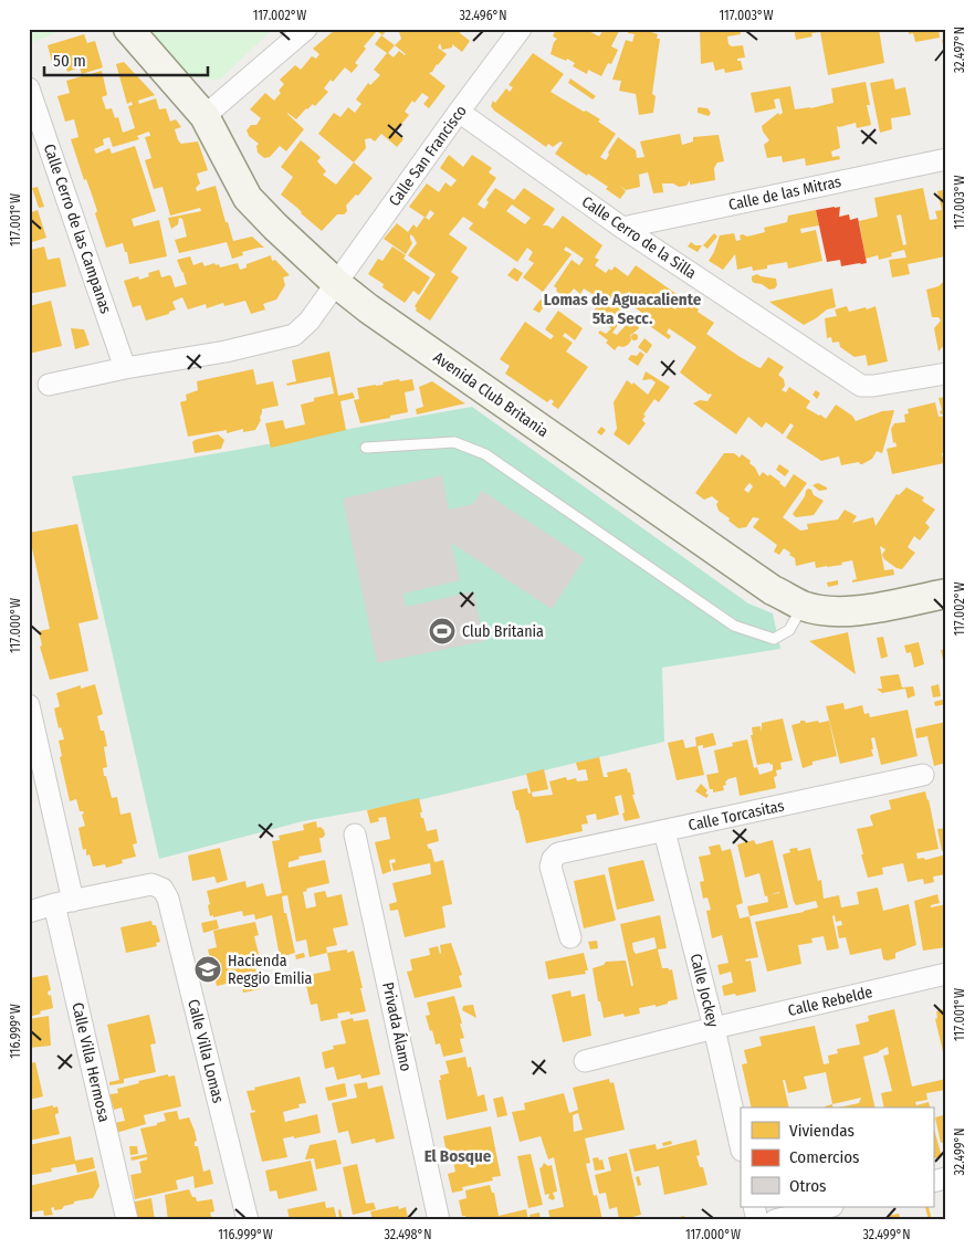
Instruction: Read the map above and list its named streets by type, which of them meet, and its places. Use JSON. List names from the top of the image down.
{
  "streets": {
    "main road": ["Avenida Club Britania"],
    "street": [
      "Calle San Francisco",
      "Calle de las Mitras",
      "Calle Cerro de las Campanas",
      "Calle Cerro de la Silla",
      "Calle Torcasitas",
      "Calle Jockey",
      "Calle Rebelde",
      "Privada Álamo",
      "Calle Villa Lomas",
      "Calle Villa Hermosa"
    ]
  },
  "crossings": [
    ["Calle San Francisco", "Calle Cerro de las Campanas"],
    ["Calle San Francisco", "Calle Cerro de la Silla"],
    ["Calle San Francisco", "Avenida Club Britania"],
    ["Calle de las Mitras", "Calle Cerro de la Silla"],
    ["Calle Torcasitas", "Calle Jockey"],
    ["Calle Jockey", "Calle Rebelde"],
    ["Calle Villa Lomas", "Calle Villa Hermosa"]
  ],
  "districts": ["Lomas de Aguacaliente 5ta Secc.", "El Bosque"],
  "places": {
    "sports": ["Club Britania"],
    "school or university": ["Hacienda Reggio Emilia"]
  },
  "legend": ["Viviendas", "Comercios", "Otros"],
  "scale_bar": "50 m",
  "coordinates": [
    "117.002°W",
    "32.496°N",
    "117.003°W",
    "32.497°N",
    "117.001°W",
    "117.000°W",
    "116.999°W",
    "32.499°N",
    "32.498°N"
  ]
}
